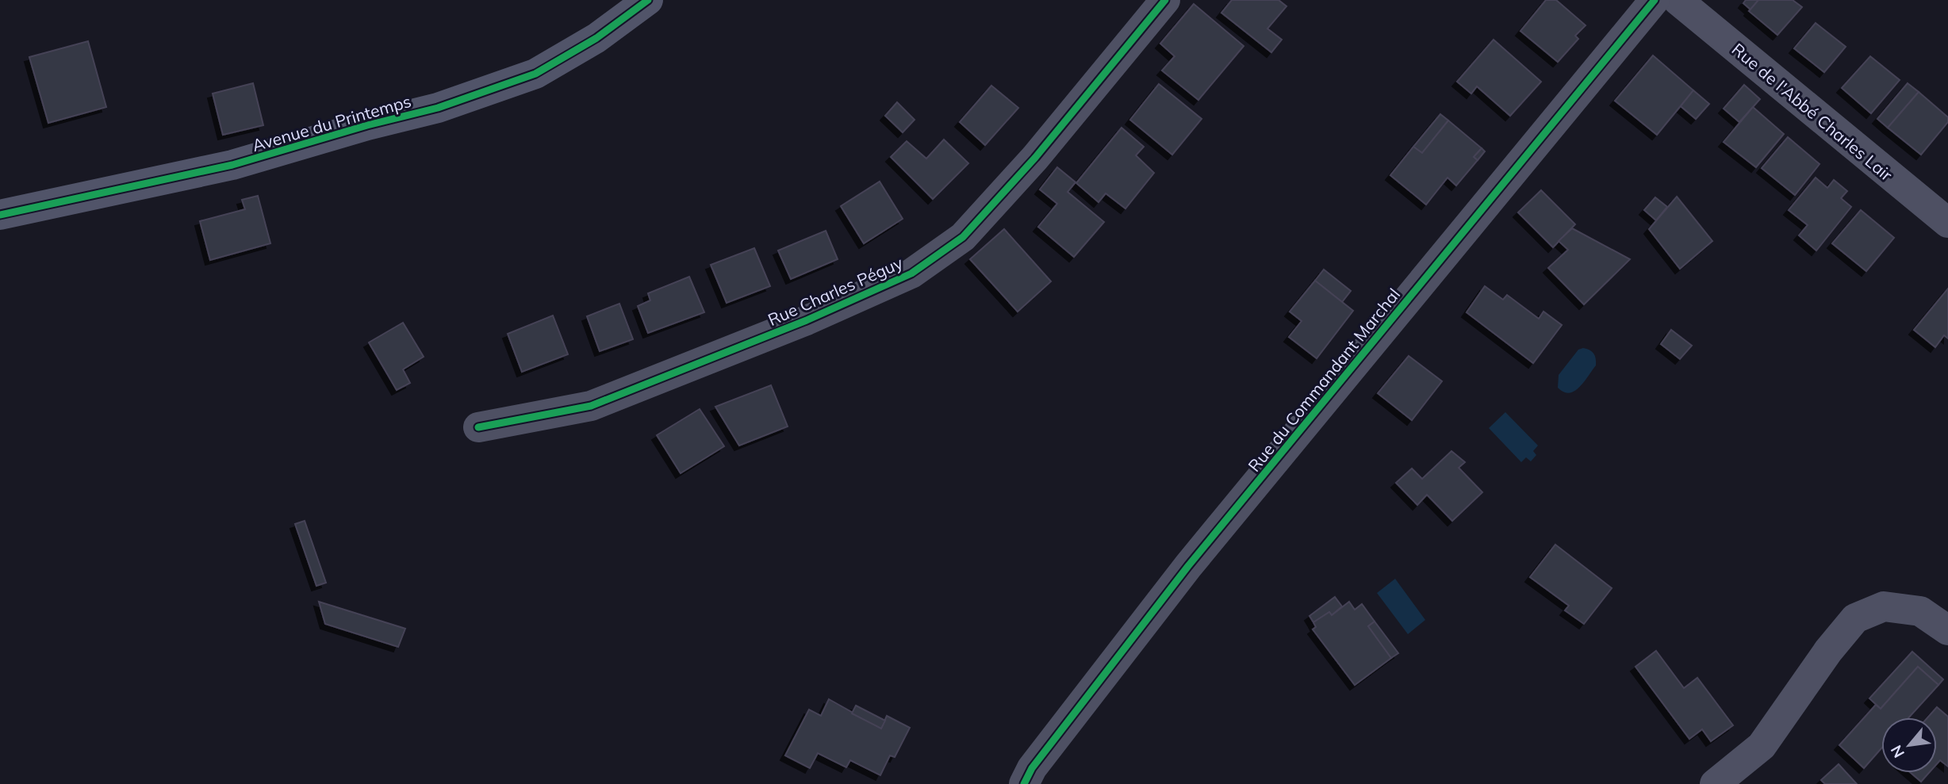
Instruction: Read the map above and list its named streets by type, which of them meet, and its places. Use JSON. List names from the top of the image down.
{
  "streets": {
    "street": [
      "Rue de l'Abbé Charles Lair",
      "Avenue du Printemps",
      "Rue Charles Péguy",
      "Rue du Commandant Marchal"
    ]
  },
  "north": "bottom left"
}
